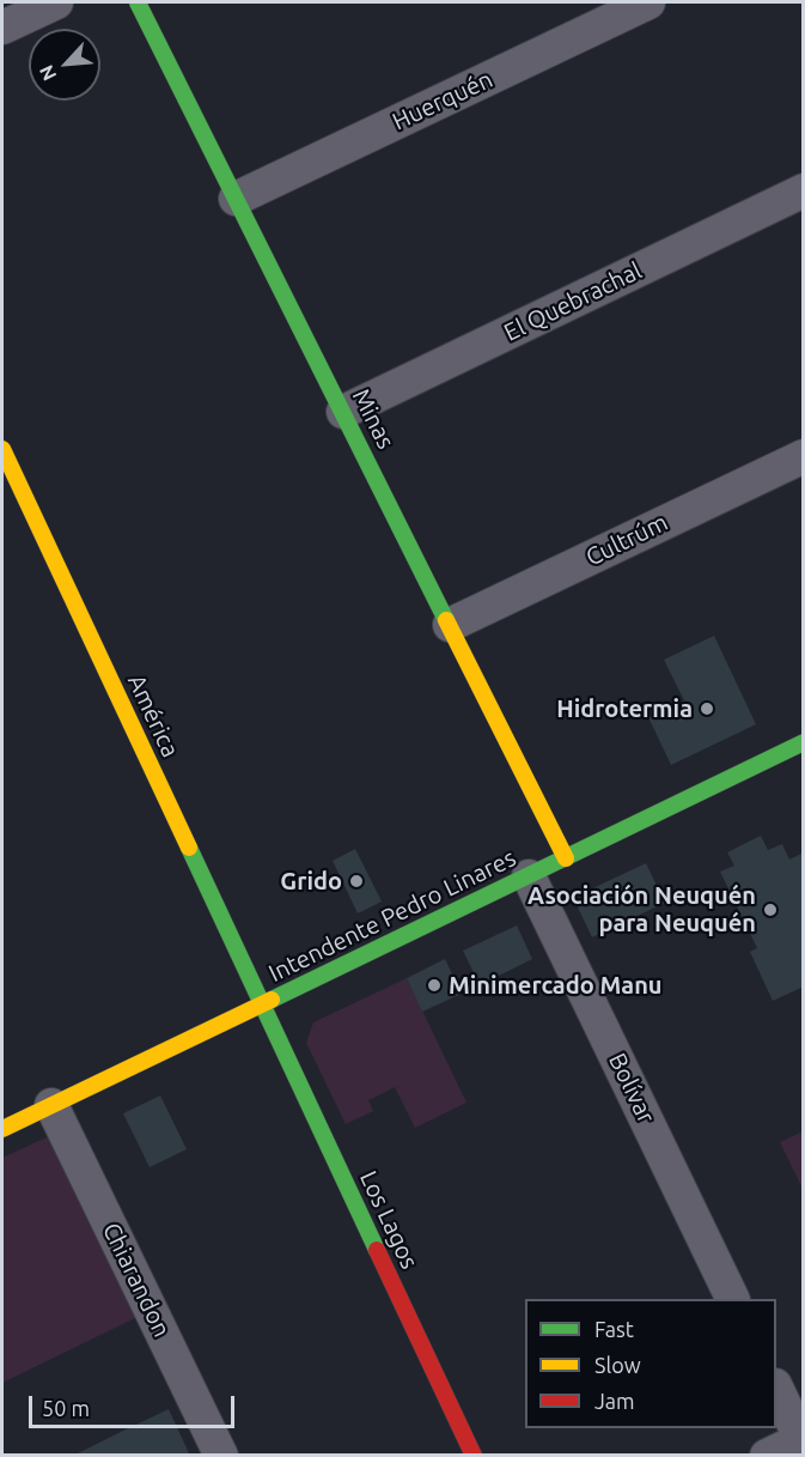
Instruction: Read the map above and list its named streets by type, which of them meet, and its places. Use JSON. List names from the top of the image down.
{
  "streets": {
    "street": [
      "Huerquén",
      "El Quebrachal",
      "Minas",
      "Cultrúm",
      "América",
      "Intendente Pedro Linares",
      "Bolívar",
      "Los Lagos",
      "Chiarandon"
    ]
  },
  "crossings": [
    ["Huerquén", "Minas"],
    ["El Quebrachal", "Minas"],
    ["Minas", "Cultrúm"],
    ["Minas", "Intendente Pedro Linares"],
    ["América", "Intendente Pedro Linares"],
    ["América", "Los Lagos"],
    ["Intendente Pedro Linares", "Bolívar"],
    ["Intendente Pedro Linares", "Los Lagos"],
    ["Intendente Pedro Linares", "Chiarandon"]
  ],
  "places": [
    "Hidrotermia",
    "Grido",
    "Asociación Neuquén para Neuquén",
    "Minimercado Manu"
  ],
  "legend": ["Fast", "Slow", "Jam"],
  "scale_bar": "50 m",
  "north": "bottom left"
}
